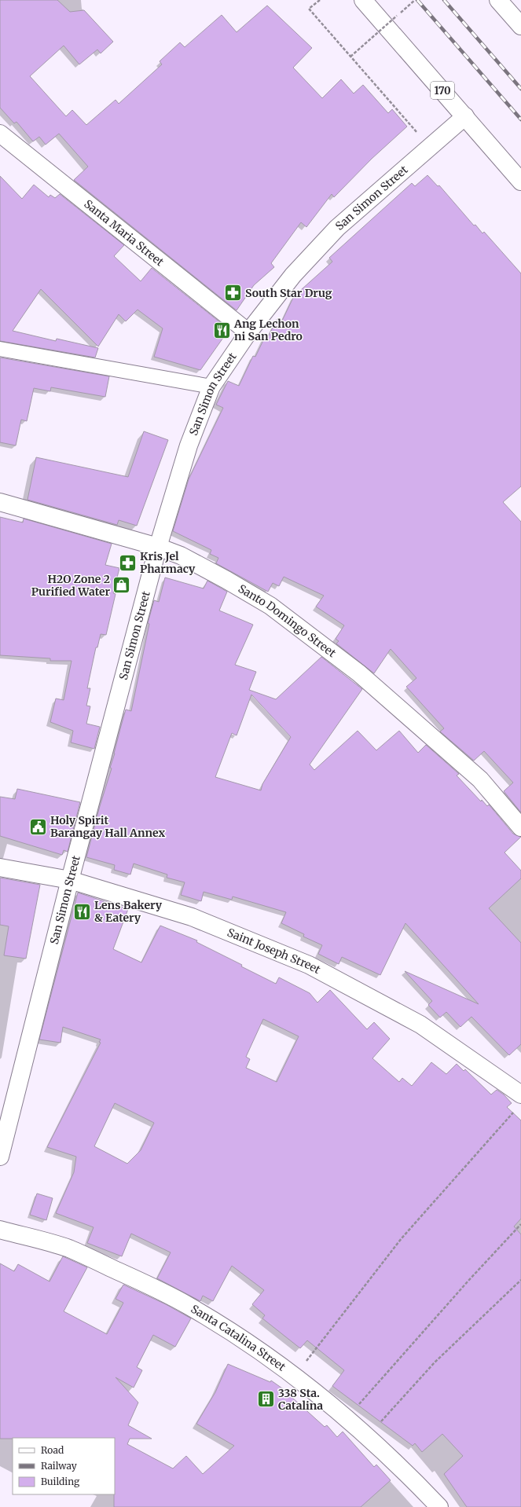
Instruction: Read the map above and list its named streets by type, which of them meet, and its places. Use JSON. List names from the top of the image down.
{
  "streets": {
    "street": [
      "170",
      "San Simon Street",
      "Santa Maria Street",
      "Santo Domingo Street",
      "Saint Joseph Street",
      "Santa Catalina Street"
    ]
  },
  "crossings": [
    ["170", "San Simon Street"],
    ["San Simon Street", "Santa Maria Street"],
    ["San Simon Street", "Santo Domingo Street"],
    ["San Simon Street", "Saint Joseph Street"]
  ],
  "places": {
    "pharmacy": ["South Star Drug", "Kris Jel Pharmacy"],
    "restaurant": ["Ang Lechon ni San Pedro", "Lens Bakery & Eatery"],
    "shop": ["H2O Zone 2 Purified Water"],
    "public building": ["Holy Spirit Barangay Hall Annex"],
    "building": ["338 Sta. Catalina"]
  },
  "legend": ["Road", "Railway", "Building"]
}
